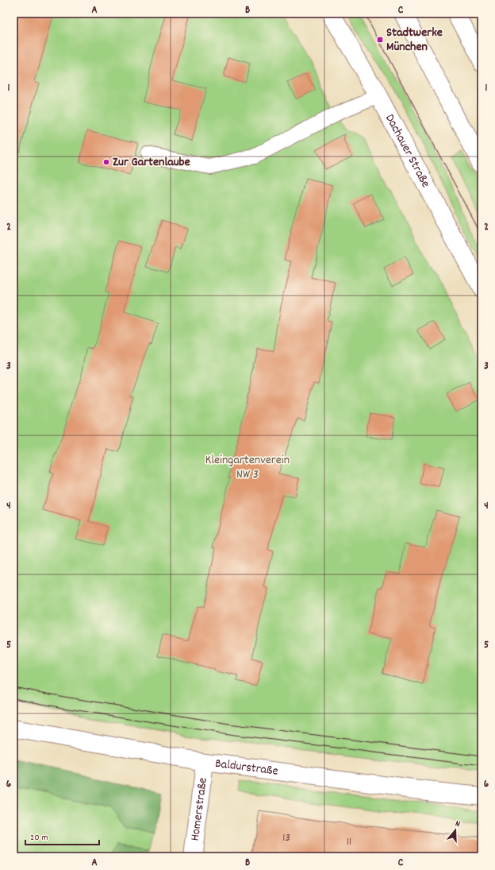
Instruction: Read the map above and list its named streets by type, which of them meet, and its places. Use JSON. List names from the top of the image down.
{
  "streets": {
    "street": ["Dachauer Straße", "Baldurstraße", "Homerstraße"]
  },
  "crossings": [
    ["Baldurstraße", "Homerstraße"]
  ],
  "parks": ["Kleingartenverein NW 3"],
  "places": {
    "transit": ["Stadtwerke München"],
    "other": ["Zur Gartenlaube"]
  },
  "house_numbers": ["13", "11"],
  "scale_bar": "20 m",
  "north": "top",
  "grid": {
    "columns": ["A", "B", "C"],
    "rows": [
      "1",
      "2",
      "3",
      "4",
      "5",
      "6"
    ]
  }
}
